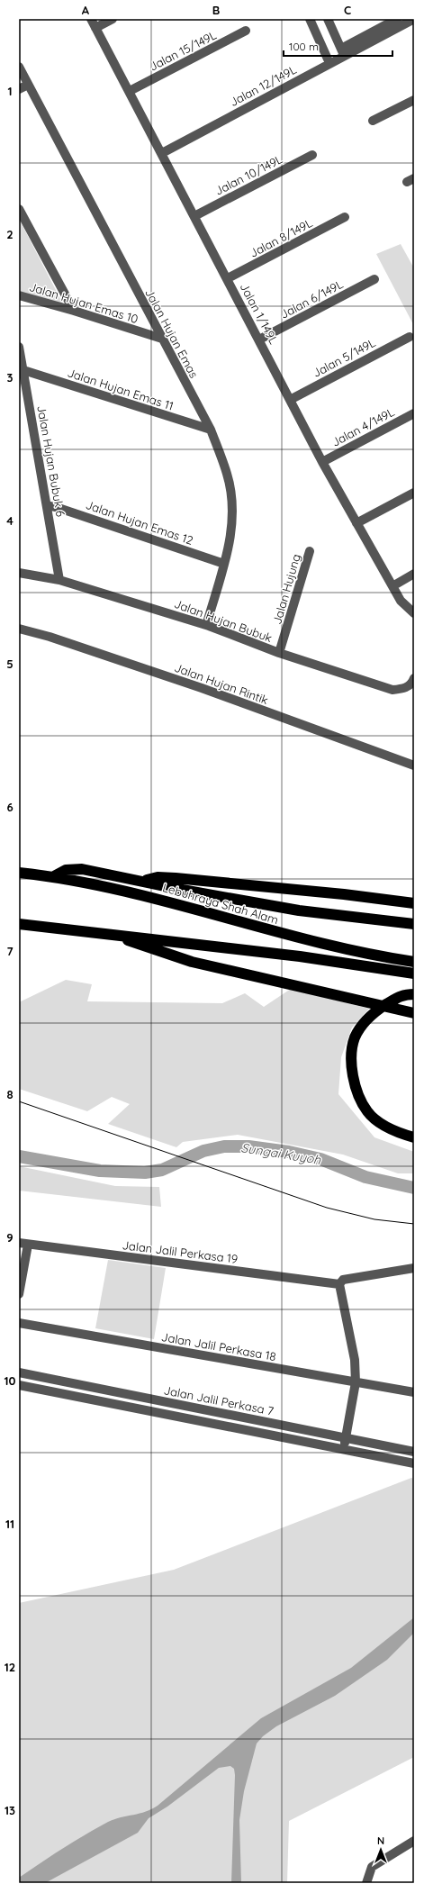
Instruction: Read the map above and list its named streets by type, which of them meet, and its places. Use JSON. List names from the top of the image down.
{
  "streets": {
    "highway": ["Lebuhraya Shah Alam"],
    "street": [
      "Jalan 15/149L",
      "Jalan 12/149L",
      "Jalan 10/149L",
      "Jalan 8/149L",
      "Jalan 6/149L",
      "Jalan Hujan Emas 10",
      "Jalan 1/149L",
      "Jalan Hujan Emas",
      "Jalan 5/149L",
      "Jalan Hujan Emas 11",
      "Jalan 4/149L",
      "Jalan Hujan Bubuk 6",
      "Jalan Hujan Emas 12",
      "Jalan Hujung",
      "Jalan Hujan Bubuk",
      "Jalan Hujan Rintik",
      "Jalan Jalil Perkasa 19",
      "Jalan Jalil Perkasa 18",
      "Jalan Jalil Perkasa 7"
    ]
  },
  "crossings": [
    ["Jalan 15/149L", "Jalan 1/149L"],
    ["Jalan 12/149L", "Jalan 1/149L"],
    ["Jalan 10/149L", "Jalan 1/149L"],
    ["Jalan 8/149L", "Jalan 1/149L"],
    ["Jalan 6/149L", "Jalan 1/149L"],
    ["Jalan Hujan Emas 10", "Jalan Hujan Emas"],
    ["Jalan 1/149L", "Jalan 5/149L"],
    ["Jalan 1/149L", "Jalan 4/149L"],
    ["Jalan Hujan Emas", "Jalan Hujan Emas 11"],
    ["Jalan Hujan Emas", "Jalan Hujan Emas 12"],
    ["Jalan Hujan Emas", "Jalan Hujan Bubuk"],
    ["Jalan Hujan Emas 11", "Jalan Hujan Bubuk 6"],
    ["Jalan Hujan Bubuk 6", "Jalan Hujan Emas 12"],
    ["Jalan Hujan Bubuk 6", "Jalan Hujan Bubuk"],
    ["Jalan Hujung", "Jalan Hujan Bubuk"]
  ],
  "water": ["Sungai Kuyoh"],
  "scale_bar": "100 m",
  "north": "top",
  "grid": {
    "columns": ["A", "B", "C"],
    "rows": [
      "1",
      "2",
      "3",
      "4",
      "5",
      "6",
      "7",
      "8",
      "9",
      "10",
      "11",
      "12",
      "13"
    ]
  }
}
